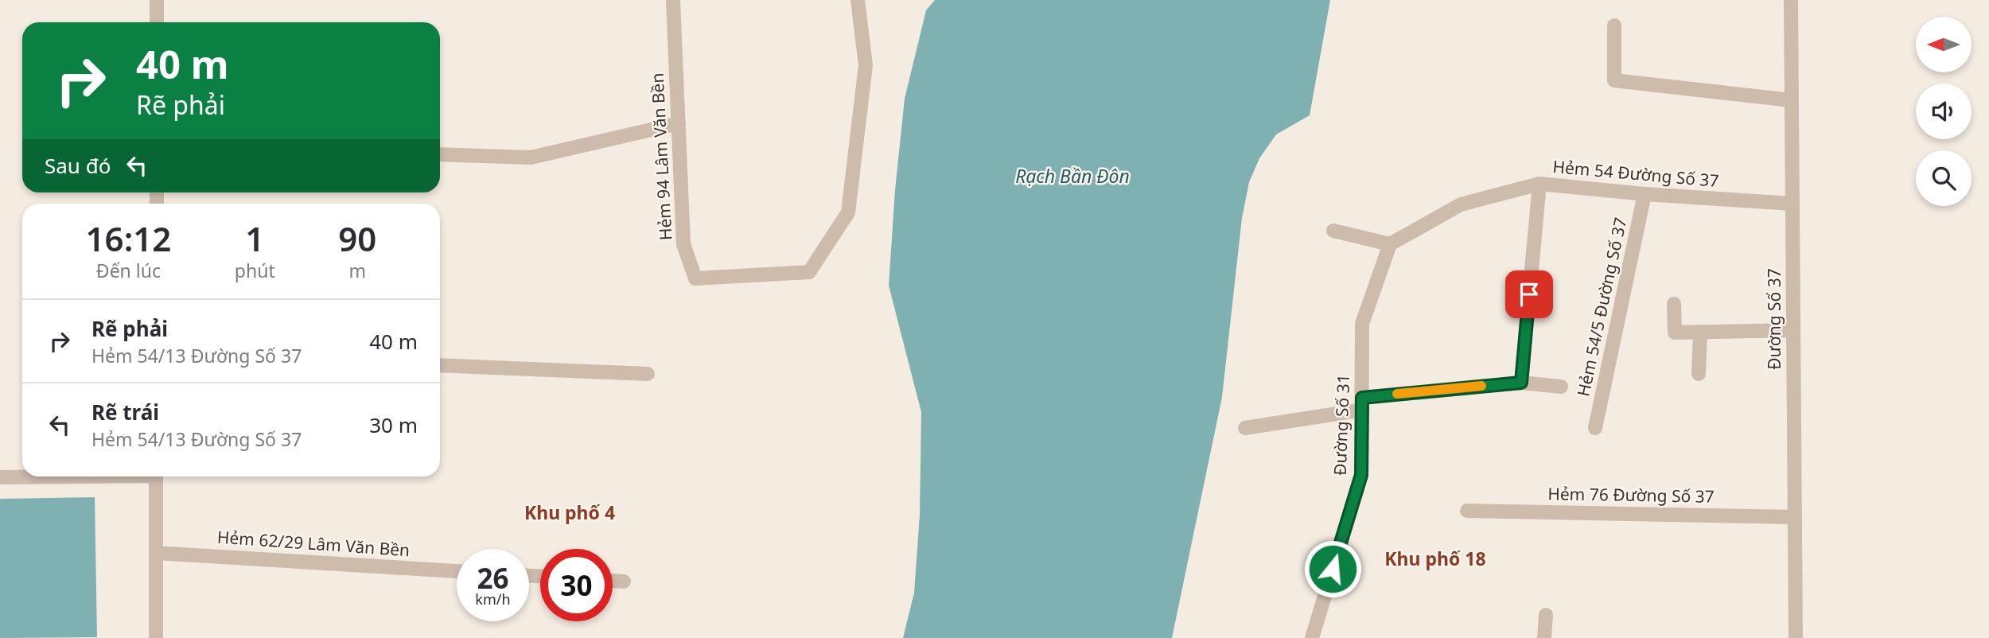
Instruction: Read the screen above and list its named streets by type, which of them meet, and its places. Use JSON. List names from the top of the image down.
{
  "streets": {
    "street": [
      "Hẻm 94 Lâm Văn Bền",
      "Hẻm 54 Đường Số 37",
      "Hẻm 54/5 Đường Số 37",
      "Đường Số 37",
      "Đường Số 31",
      "Hẻm 76 Đường Số 37",
      "Hẻm 62/29 Lâm Văn Bền"
    ]
  },
  "crossings": [
    ["Hẻm 54 Đường Số 37", "Hẻm 54/5 Đường Số 37"],
    ["Hẻm 54 Đường Số 37", "Đường Số 37"],
    ["Hẻm 54 Đường Số 37", "Đường Số 31"],
    ["Đường Số 37", "Hẻm 76 Đường Số 37"]
  ],
  "districts": ["Khu phố 4", "Khu phố 18"],
  "water": ["Rạch Bần Đôn"],
  "north": "left",
  "page": {
    "turn": ["40 m", "Rẽ phải"],
    "then": "Sau đó",
    "eta": [
      "16:12",
      "Đến lúc",
      "1",
      "phút",
      "90",
      "m"
    ],
    "list": [
      {
        "name": "Rẽ phải",
        "note": "Hẻm 54/13 Đường Số 37",
        "value": "40 m"
      },
      {
        "name": "Rẽ trái",
        "note": "Hẻm 54/13 Đường Số 37",
        "value": "30 m"
      }
    ],
    "speed": "26 km/h",
    "limit": "30"
  }
}
